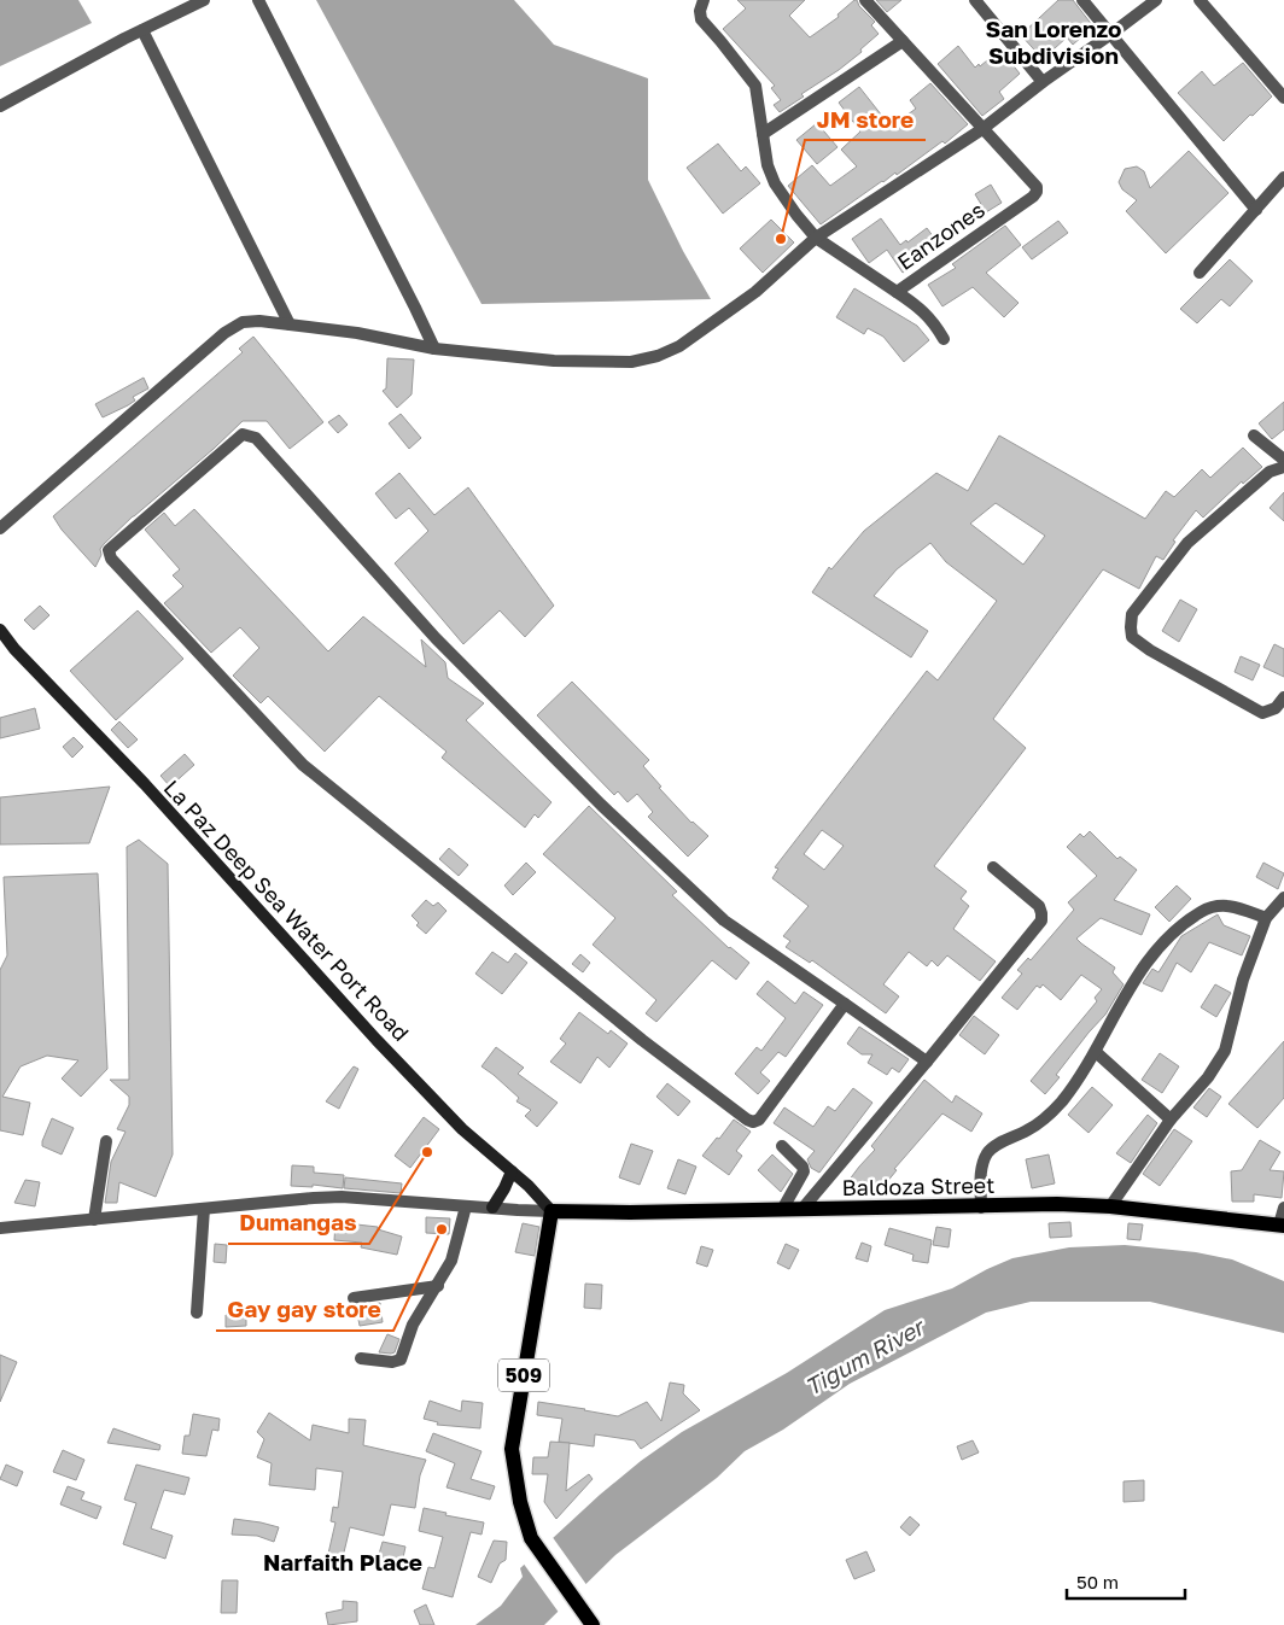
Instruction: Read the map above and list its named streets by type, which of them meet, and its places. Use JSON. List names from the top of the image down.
{
  "streets": {
    "main road": ["La Paz Deep Sea Water Port Road", "Baldoza Street", "509"],
    "street": ["Eanzones"]
  },
  "crossings": [
    ["La Paz Deep Sea Water Port Road", "Baldoza Street"],
    ["La Paz Deep Sea Water Port Road", "509"],
    ["Baldoza Street", "509"]
  ],
  "districts": ["San Lorenzo Subdivision", "Narfaith Place"],
  "water": ["Tigum River"],
  "places": ["JM store", "Dumangas", "Gay gay store"],
  "scale_bar": "50 m"
}
